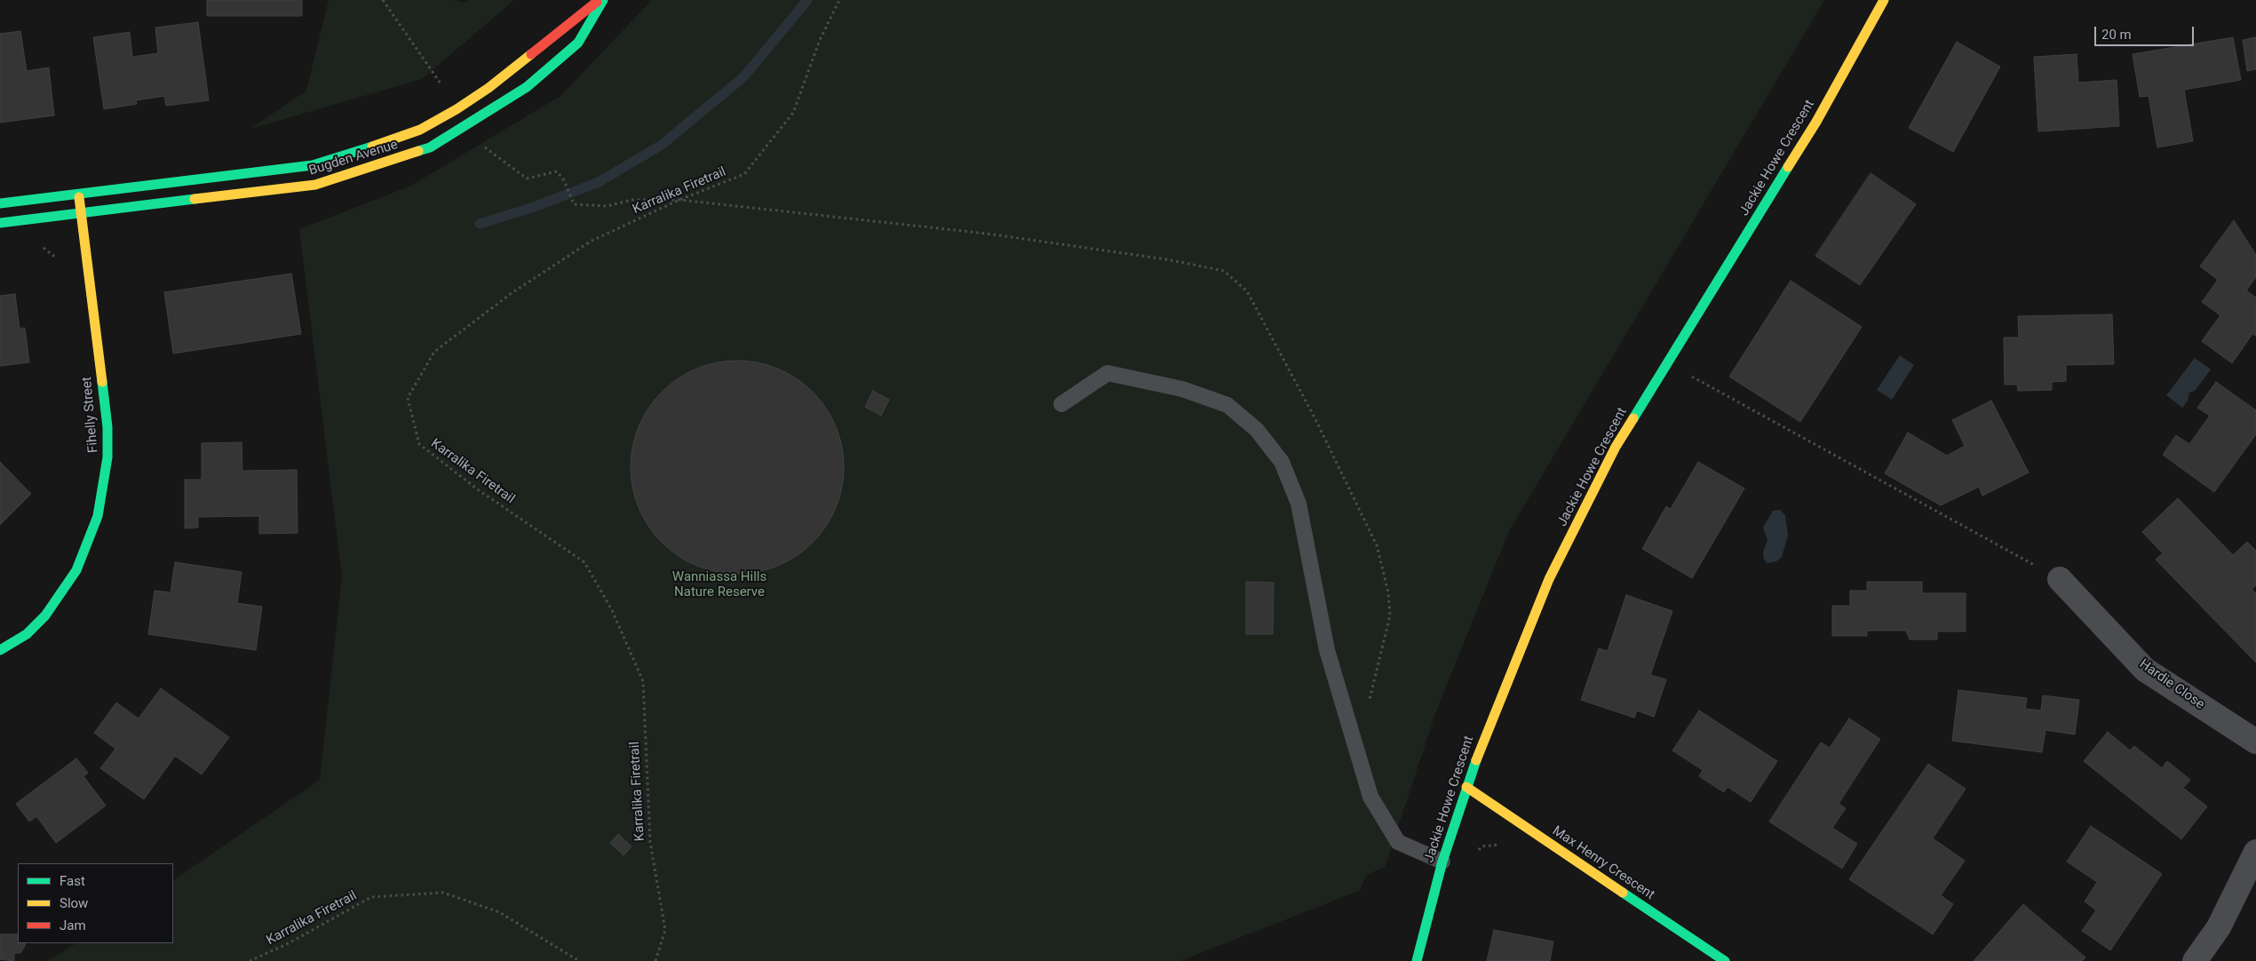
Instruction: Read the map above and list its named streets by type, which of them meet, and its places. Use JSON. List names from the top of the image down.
{
  "streets": {
    "street": [
      "Bugden Avenue",
      "Jackie Howe Crescent",
      "Fihelly Street",
      "Hardie Close",
      "Max Henry Crescent"
    ],
    "path": ["Karralika Firetrail"]
  },
  "crossings": [
    ["Bugden Avenue", "Fihelly Street"],
    ["Jackie Howe Crescent", "Max Henry Crescent"]
  ],
  "parks": ["Wanniassa Hills Nature Reserve"],
  "legend": ["Fast", "Slow", "Jam"],
  "scale_bar": "20 m"
}
